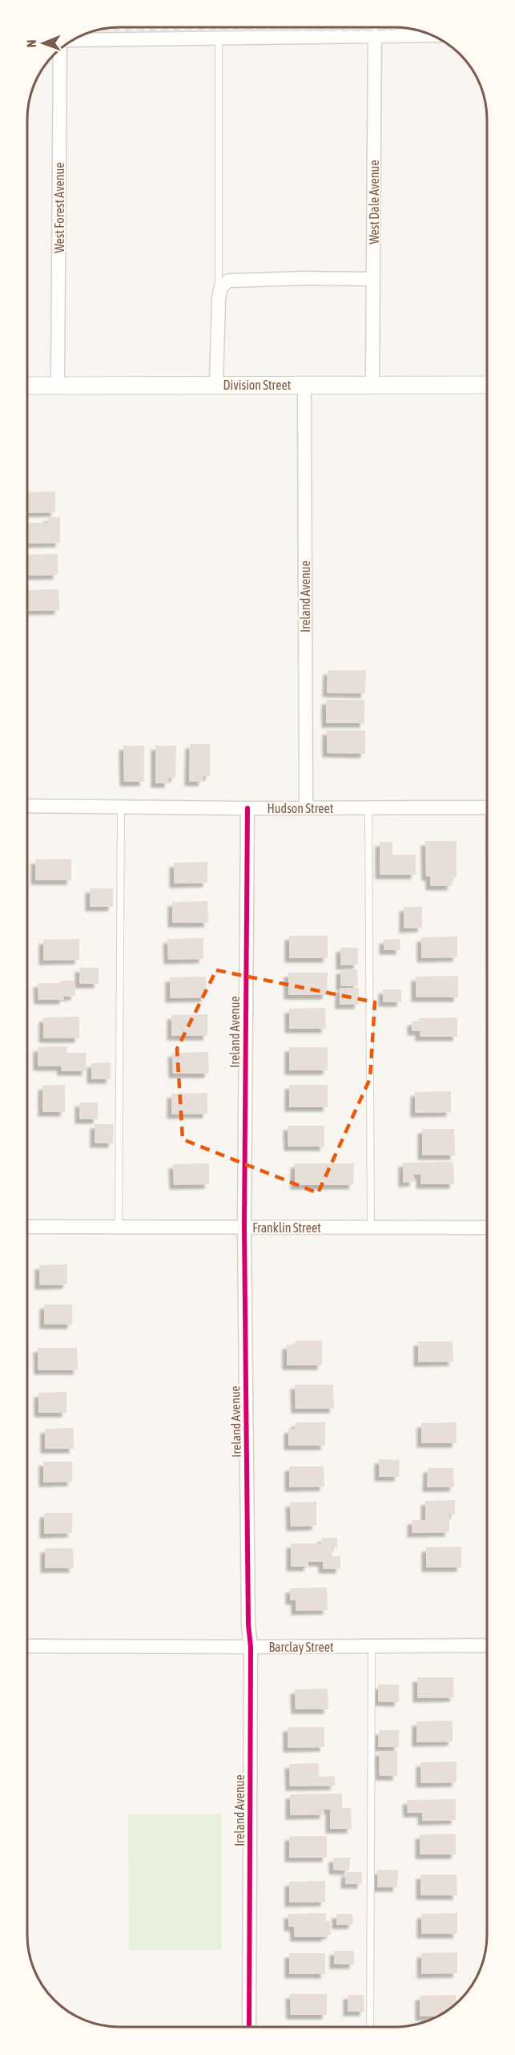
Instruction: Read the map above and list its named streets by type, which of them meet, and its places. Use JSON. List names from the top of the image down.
{
  "streets": {
    "street": [
      "West Dale Avenue",
      "West Forest Avenue",
      "Division Street",
      "Ireland Avenue",
      "Hudson Street",
      "Franklin Street",
      "Barclay Street"
    ]
  },
  "crossings": [
    ["West Dale Avenue", "Division Street"],
    ["West Forest Avenue", "Division Street"],
    ["Division Street", "Ireland Avenue"],
    ["Ireland Avenue", "Hudson Street"],
    ["Ireland Avenue", "Franklin Street"],
    ["Ireland Avenue", "Barclay Street"]
  ],
  "north": "left"
}
